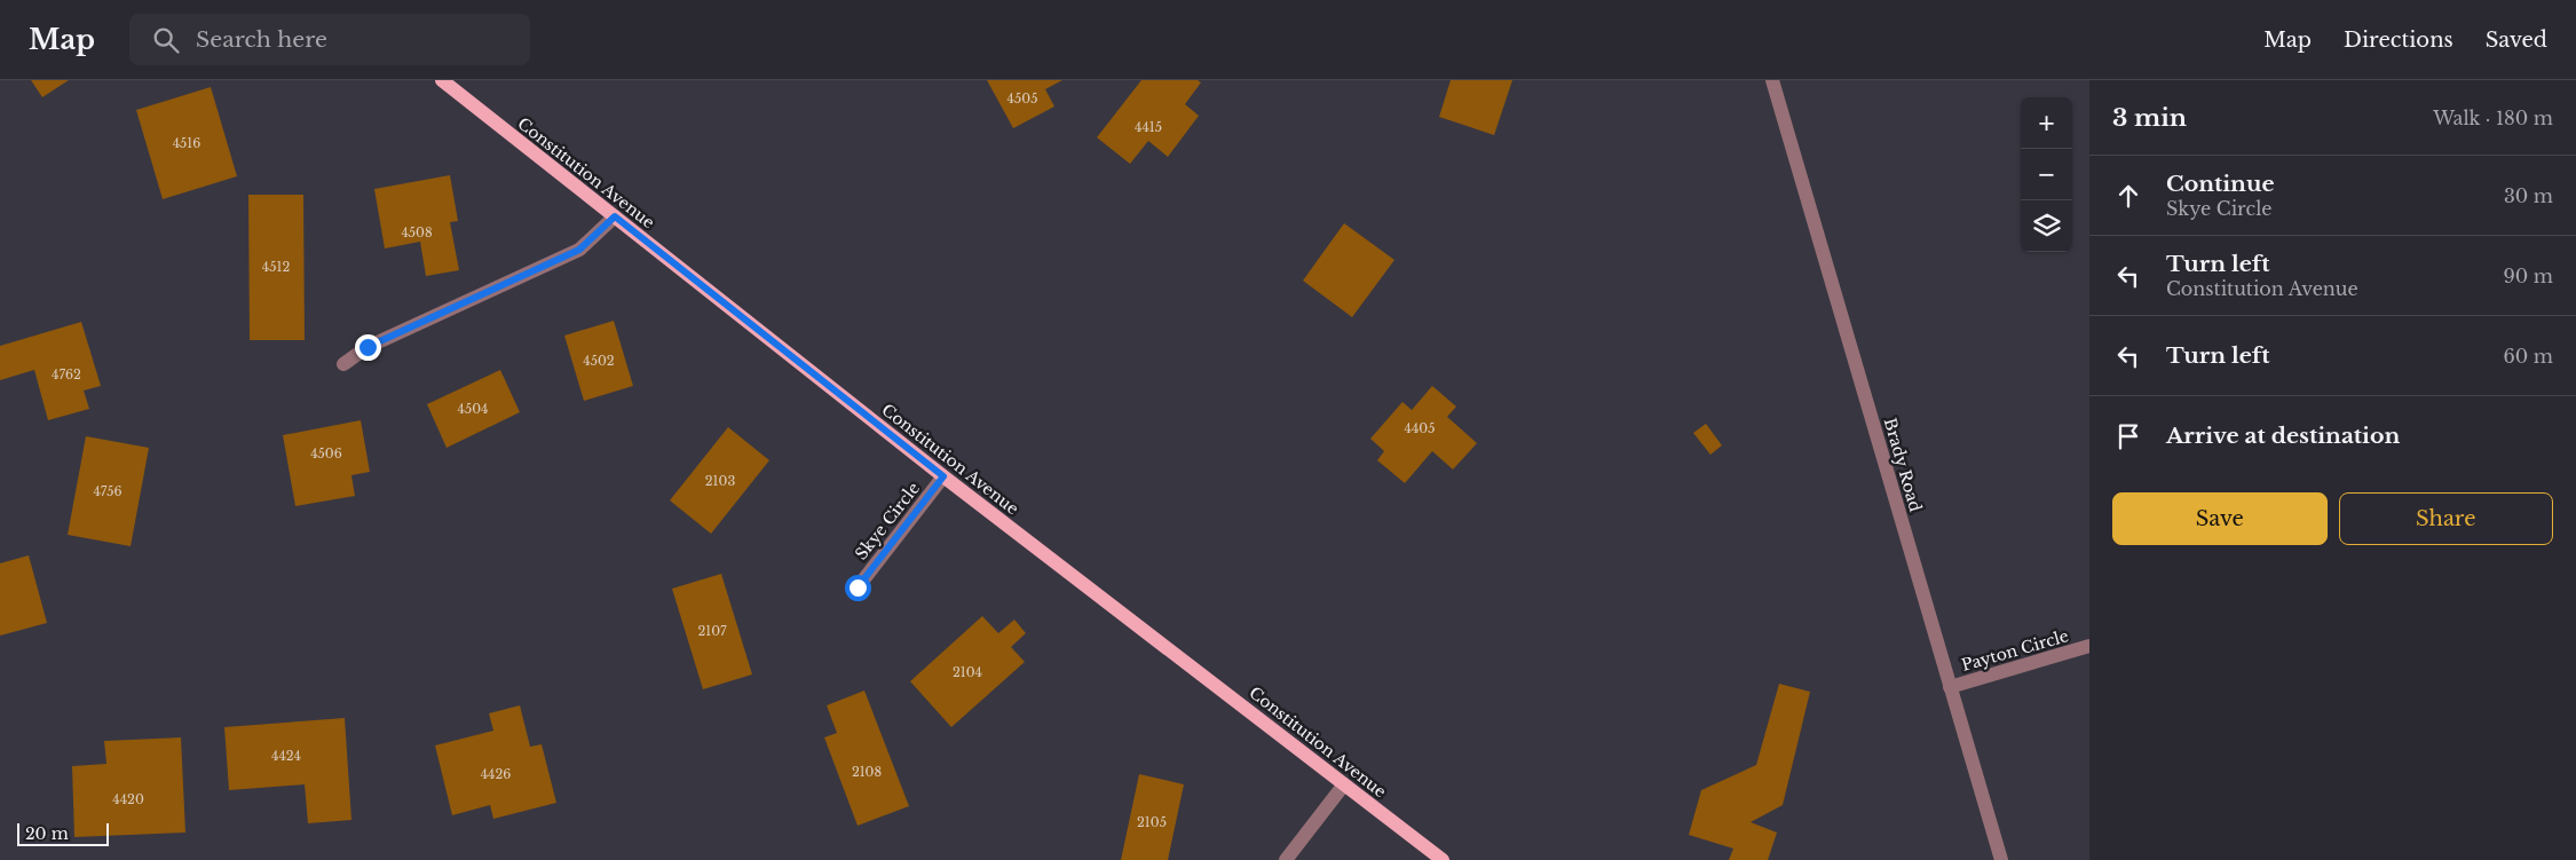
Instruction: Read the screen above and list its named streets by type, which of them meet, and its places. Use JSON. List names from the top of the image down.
{
  "streets": {
    "main road": ["Constitution Avenue"],
    "street": ["Brady Road", "Skye Circle", "Payton Circle"]
  },
  "crossings": [
    ["Constitution Avenue", "Skye Circle"],
    ["Brady Road", "Payton Circle"]
  ],
  "house_numbers": [
    "4505",
    "4415",
    "4516",
    "4508",
    "4512",
    "4502",
    "4762",
    "4504",
    "4405",
    "4506",
    "2103",
    "4756",
    "2107",
    "2104",
    "4424",
    "2108",
    "4426",
    "4420",
    "2105"
  ],
  "scale_bar": "20 m",
  "page": {
    "header": "Map",
    "search": "Search here",
    "nav": ["Map", "Directions", "Saved"],
    "heading": ["3 min", "Walk · 180 m"],
    "map_buttons": ["+", "−"],
    "list": [
      ["Continue", "Skye Circle", "30 m"],
      ["Turn left", "Constitution Avenue", "90 m"],
      ["Turn left", "60 m"],
      "Arrive at destination"
    ],
    "buttons": ["Save", "Share"],
    "scale": "20 m"
  }
}
